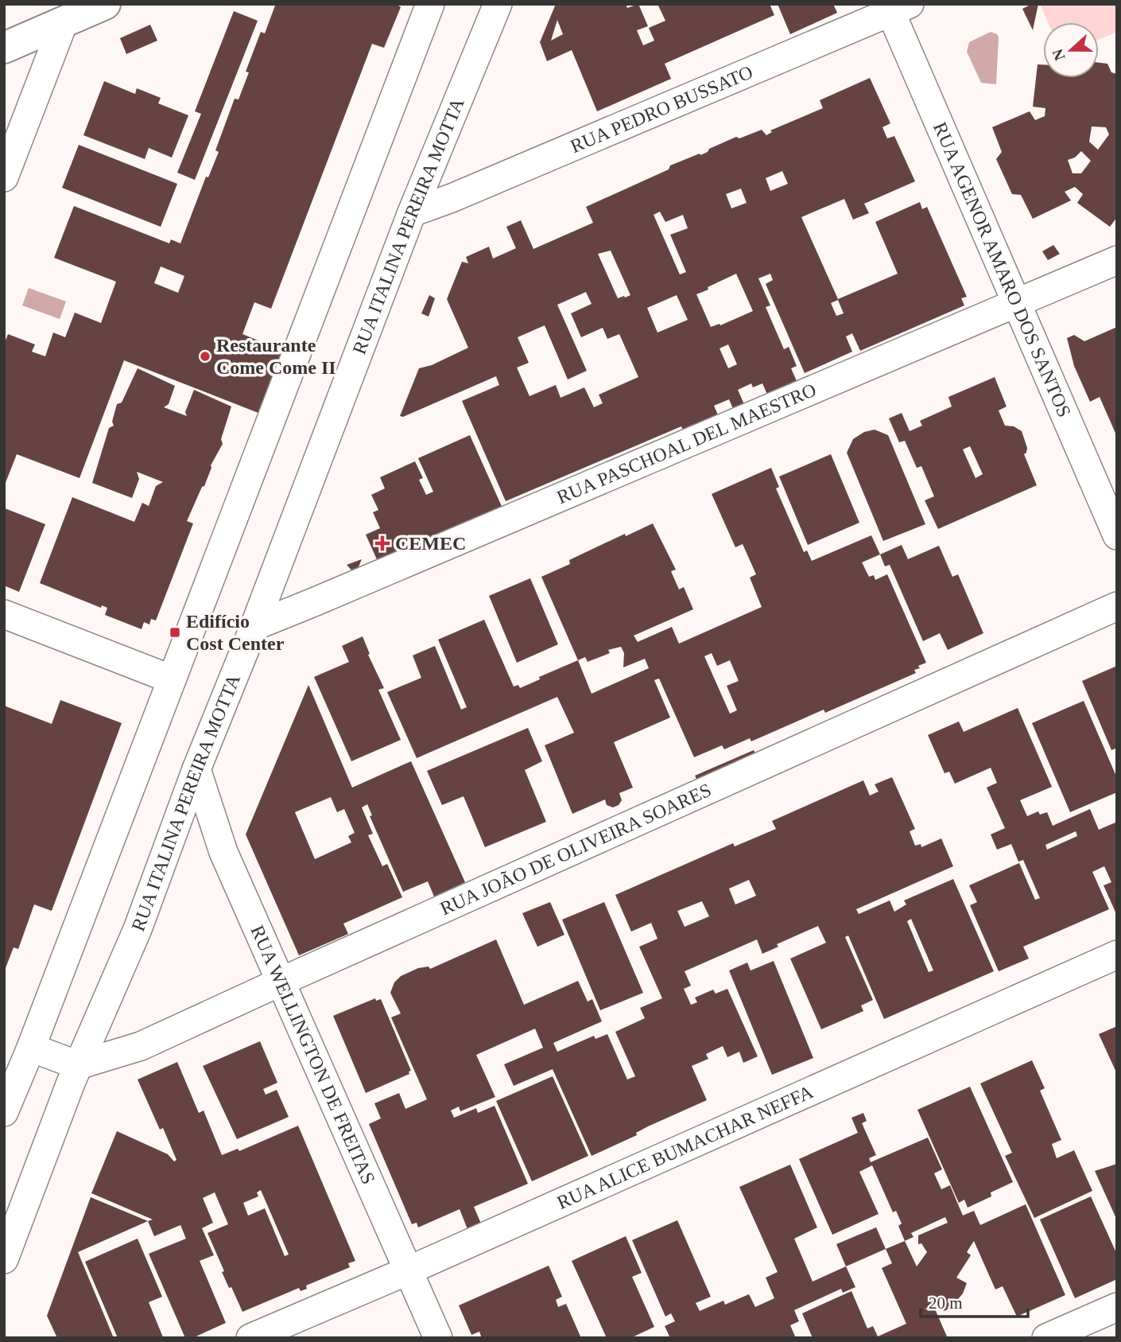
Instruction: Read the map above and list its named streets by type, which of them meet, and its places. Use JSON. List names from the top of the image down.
{
  "streets": {
    "street": [
      "RUA PEDRO BUSSATO",
      "RUA ITALINA PEREIRA MOTTA",
      "RUA AGENOR AMARO DOS SANTOS",
      "RUA PASCHOAL DEL MAESTRO",
      "RUA JOÃO DE OLIVEIRA SOARES",
      "RUA WELLINGTON DE FREITAS",
      "RUA ALICE BUMACHAR NEFFA"
    ]
  },
  "crossings": [
    ["RUA PEDRO BUSSATO", "RUA ITALINA PEREIRA MOTTA"],
    ["RUA PEDRO BUSSATO", "RUA AGENOR AMARO DOS SANTOS"],
    ["RUA ITALINA PEREIRA MOTTA", "RUA PASCHOAL DEL MAESTRO"],
    ["RUA ITALINA PEREIRA MOTTA", "RUA JOÃO DE OLIVEIRA SOARES"],
    ["RUA ITALINA PEREIRA MOTTA", "RUA WELLINGTON DE FREITAS"],
    ["RUA AGENOR AMARO DOS SANTOS", "RUA PASCHOAL DEL MAESTRO"],
    ["RUA JOÃO DE OLIVEIRA SOARES", "RUA WELLINGTON DE FREITAS"],
    ["RUA WELLINGTON DE FREITAS", "RUA ALICE BUMACHAR NEFFA"]
  ],
  "places": {
    "other": ["Restaurante Come Come II"],
    "health": ["CEMEC"],
    "transit": ["Edifício Cost Center"]
  },
  "scale_bar": "20 m",
  "north": "left"
}
